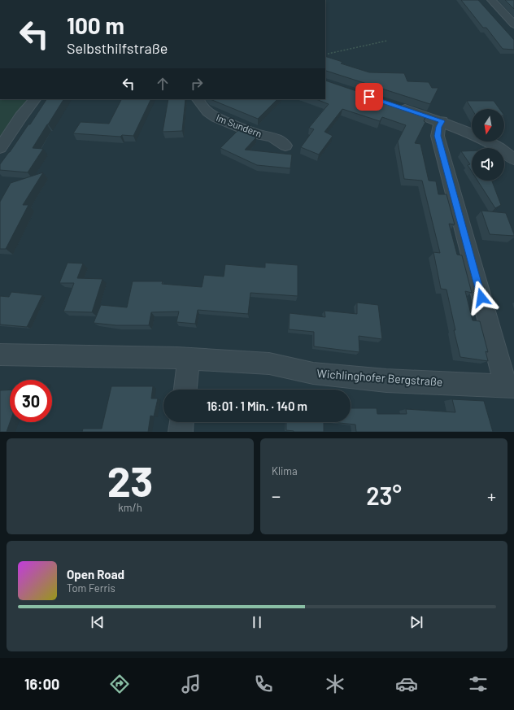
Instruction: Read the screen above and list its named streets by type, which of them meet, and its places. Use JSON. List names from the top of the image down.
{
  "streets": {
    "street": ["Im Sundern", "Wichlinghofer Bergstraße"]
  },
  "north": "bottom",
  "page": {
    "turn": ["100 m", "Selbsthilfstraße"],
    "limit": "30",
    "trip": "16:01 · 1 Min. · 140 m",
    "tile": [
      ["23", "km/h"],
      "Klima"
    ],
    "heat": ["−", "23°", "+"],
    "song": ["Open Road", "Tom Ferris"],
    "tabs": "16:00"
  }
}
